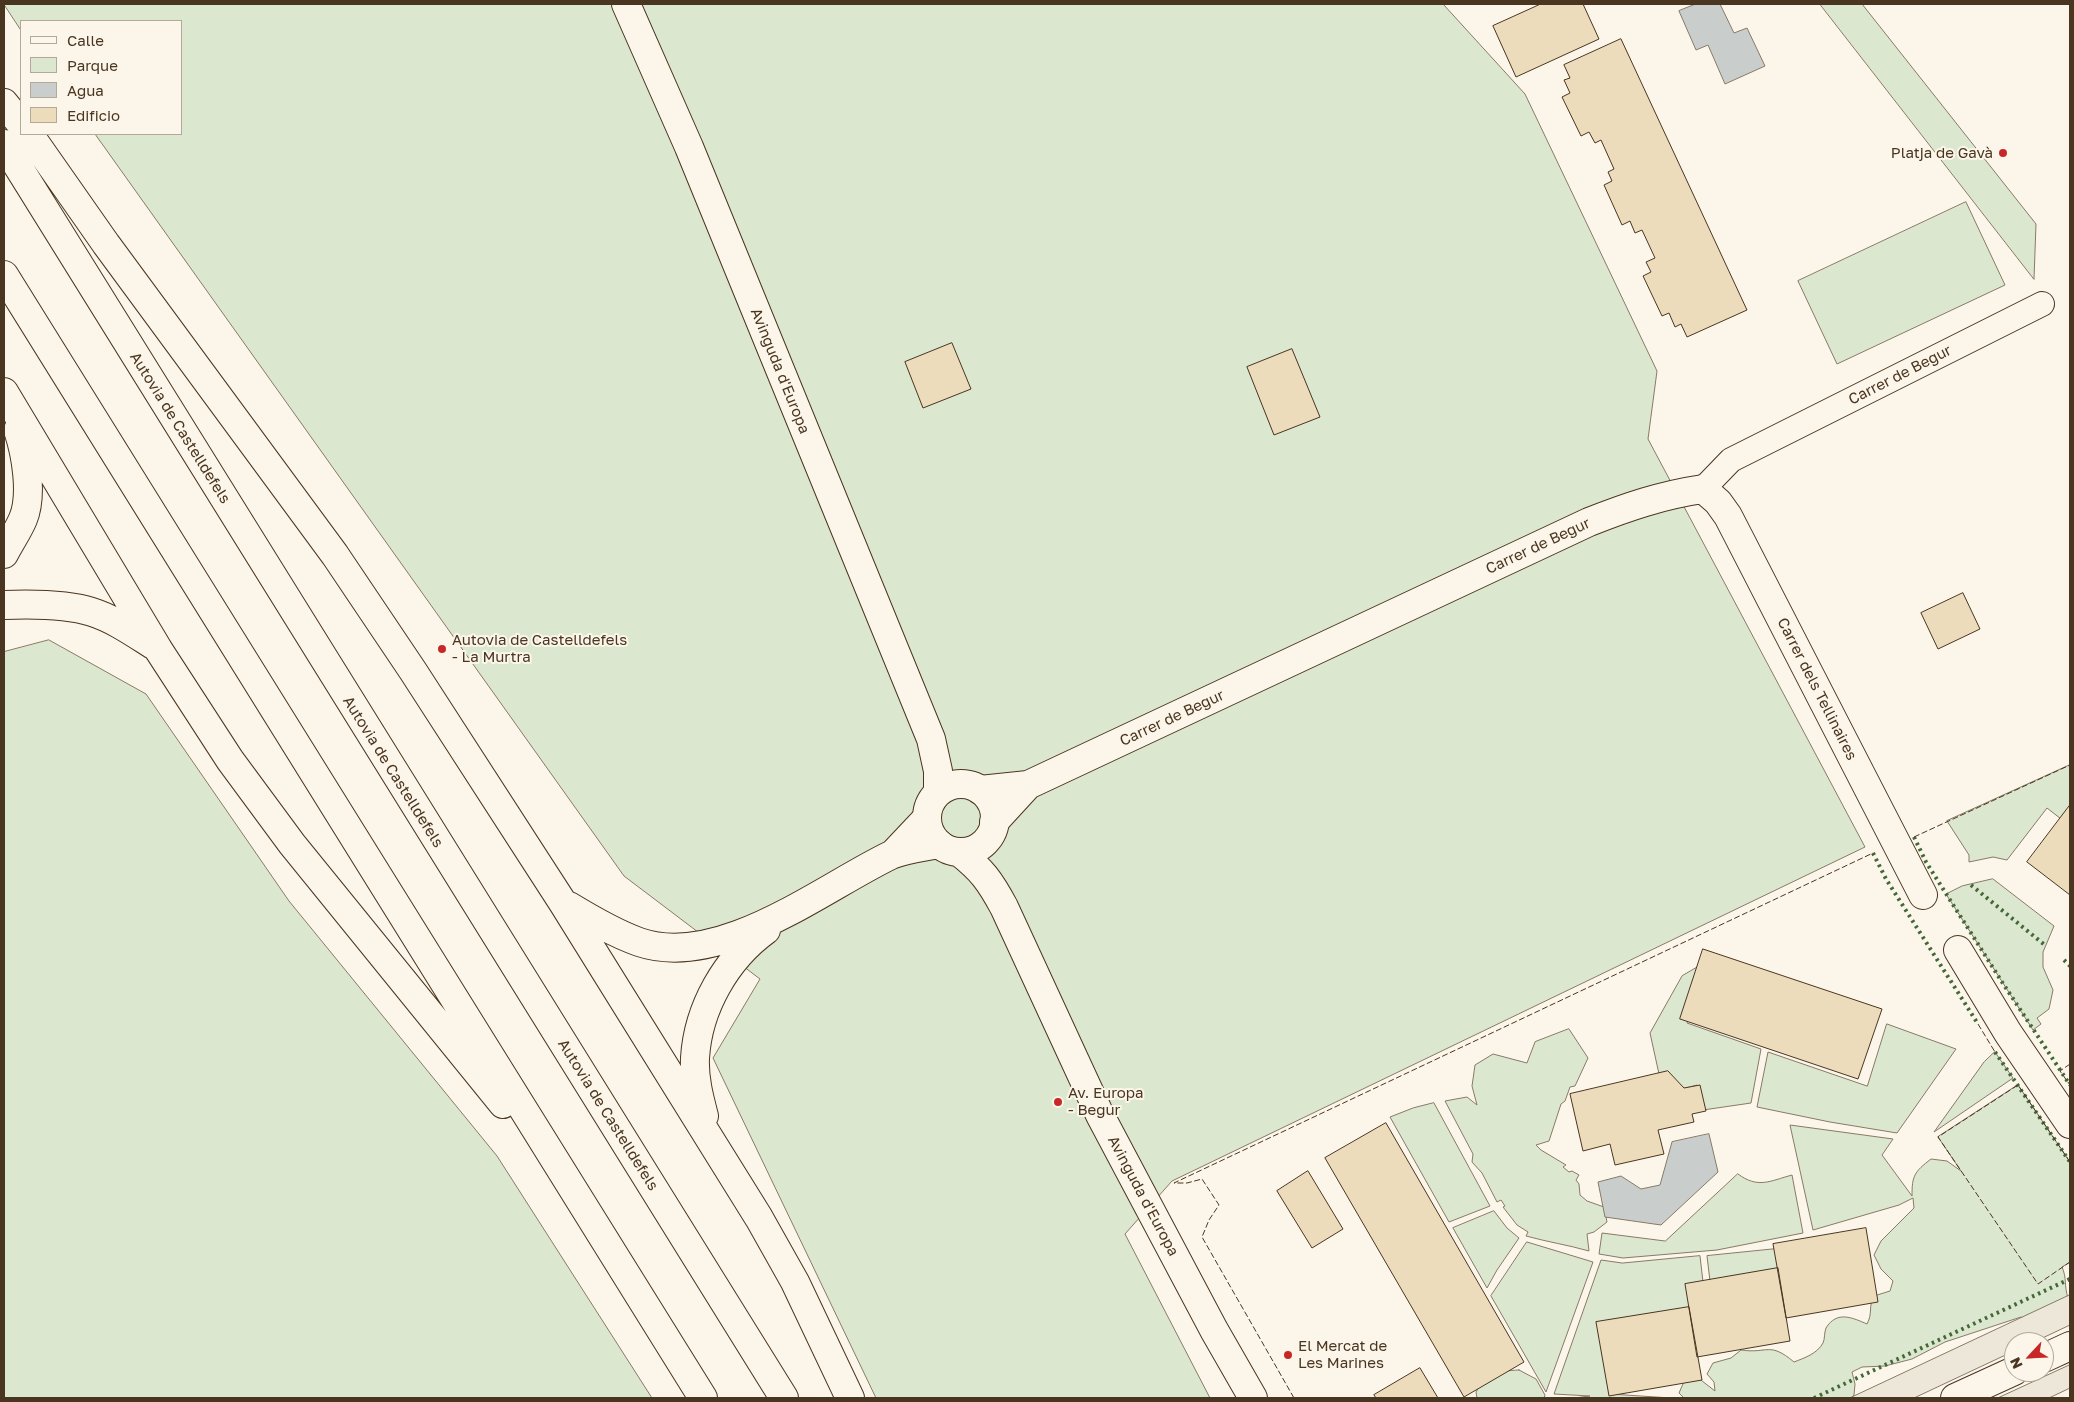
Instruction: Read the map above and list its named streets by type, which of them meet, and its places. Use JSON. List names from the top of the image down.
{
  "streets": {
    "main road": [
      "Avinguda d'Europa",
      "Carrer de Begur",
      "Autovia de Castelldefels",
      "Carrer dels Tellinaires"
    ]
  },
  "crossings": [
    ["Avinguda d'Europa", "Carrer de Begur"],
    ["Carrer de Begur", "Carrer dels Tellinaires"]
  ],
  "places": [
    "Platja de Gavà",
    "Autovia de Castelldefels - La Murtra",
    "Av. Europa - Begur",
    "El Mercat de Les Marines"
  ],
  "legend": [
    "Calle",
    "Parque",
    "Agua",
    "Edificio"
  ],
  "north": "bottom left"
}
